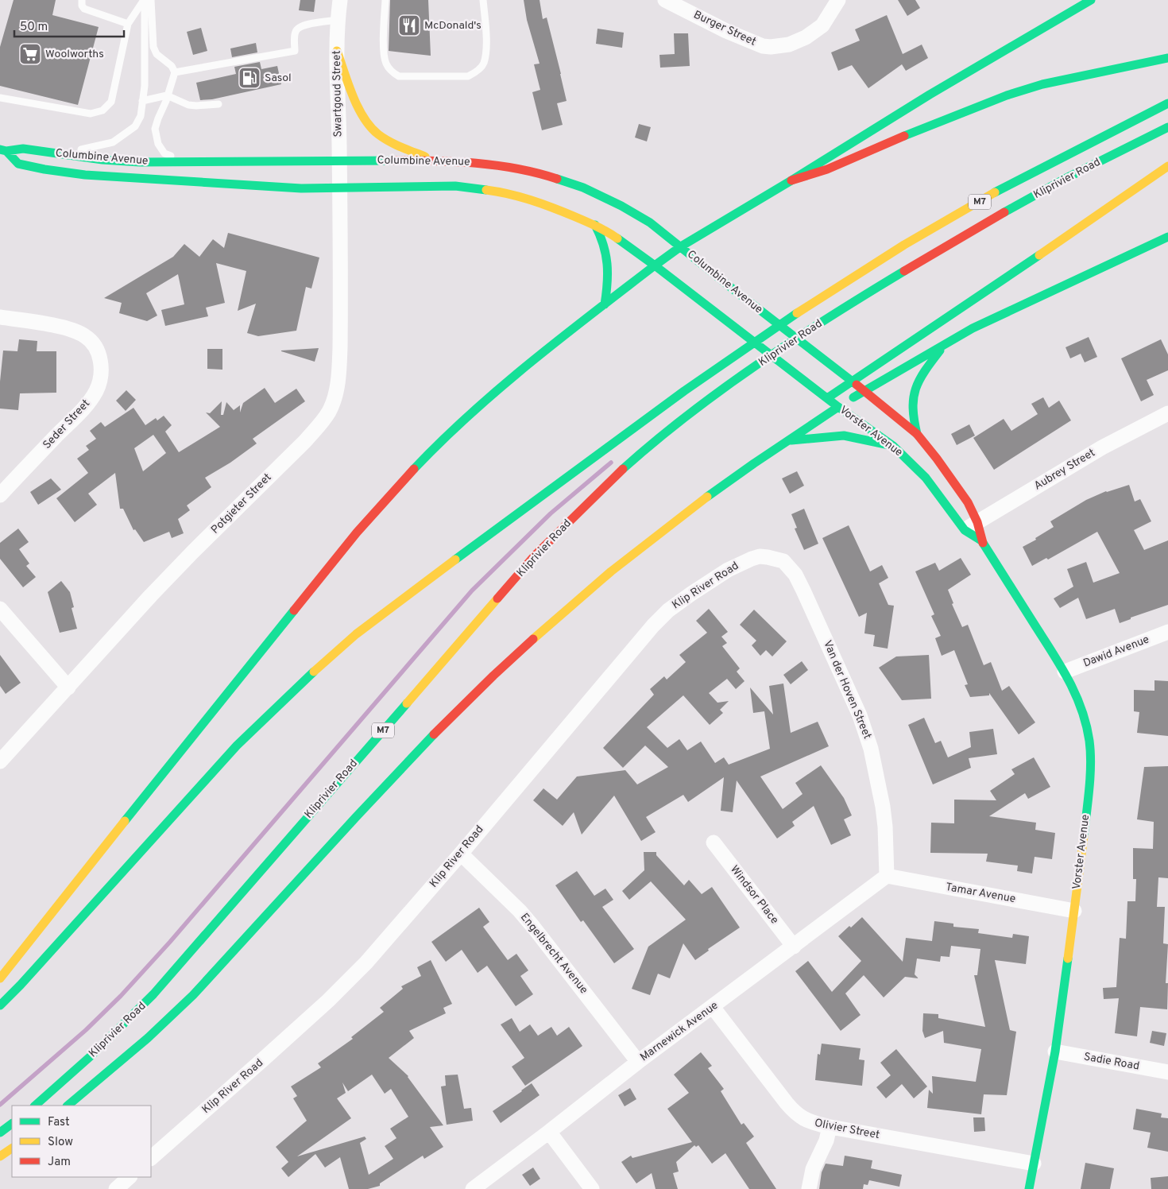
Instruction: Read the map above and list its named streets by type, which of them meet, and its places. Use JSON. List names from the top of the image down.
{
  "streets": {
    "main road": [
      "Columbine Avenue",
      "Kliprivier Road",
      "M7",
      "Vorster Avenue"
    ],
    "street": [
      "Burger Street",
      "Swartgoud Street",
      "Seder Street",
      "Aubrey Street",
      "Potgieter Street",
      "Klip River Road",
      "Dawid Avenue",
      "Van der Hoven Street",
      "Tamar Avenue",
      "Windsor Place",
      "Engelbrecht Avenue",
      "Marnewick Avenue",
      "Sadie Road",
      "Olivier Street"
    ]
  },
  "crossings": [
    ["Swartgoud Street", "Columbine Avenue"],
    ["Swartgoud Street", "Potgieter Street"],
    ["Columbine Avenue", "Vorster Avenue"],
    ["Columbine Avenue", "Potgieter Street"],
    ["Vorster Avenue", "Aubrey Street"],
    ["Vorster Avenue", "Dawid Avenue"],
    ["Vorster Avenue", "Tamar Avenue"],
    ["Vorster Avenue", "Sadie Road"],
    ["Vorster Avenue", "Olivier Street"],
    ["Klip River Road", "Van der Hoven Street"],
    ["Klip River Road", "Engelbrecht Avenue"],
    ["Van der Hoven Street", "Tamar Avenue"],
    ["Van der Hoven Street", "Marnewick Avenue"],
    ["Tamar Avenue", "Marnewick Avenue"],
    ["Windsor Place", "Marnewick Avenue"],
    ["Engelbrecht Avenue", "Marnewick Avenue"],
    ["Marnewick Avenue", "Olivier Street"]
  ],
  "places": {
    "restaurant": ["McDonald's"],
    "supermarket": ["Woolworths"],
    "fuel station": ["Sasol"]
  },
  "legend": ["Fast", "Slow", "Jam"],
  "scale_bar": "50 m"
}
